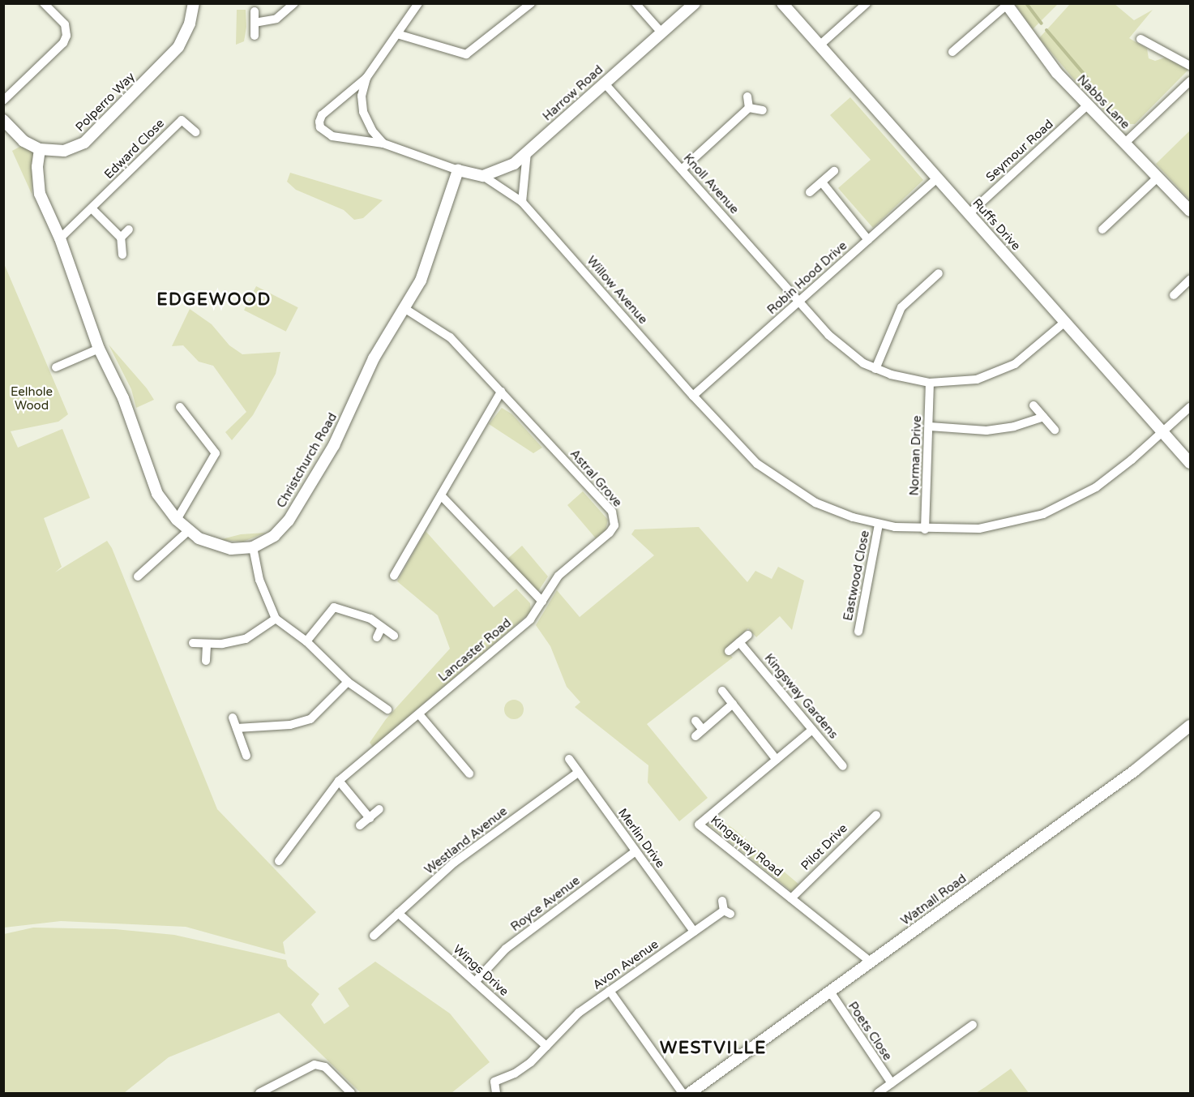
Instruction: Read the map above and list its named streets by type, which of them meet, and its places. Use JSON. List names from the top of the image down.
{
  "streets": {
    "street": [
      "Harrow Road",
      "Polperro Way",
      "Nabbs Lane",
      "Edward Close",
      "Seymour Road",
      "Knoll Avenue",
      "Ruffs Drive",
      "Robin Hood Drive",
      "Willow Avenue",
      "Norman Drive",
      "Christchurch Road",
      "Astral Grove",
      "Eastwood Close",
      "Lancaster Road",
      "Kingsway Gardens",
      "Merlin Drive",
      "Westland Avenue",
      "Kingsway Road",
      "Pilot Drive",
      "Watnall Road",
      "Royce Avenue",
      "Avon Avenue",
      "Wings Drive",
      "Poets Close"
    ]
  },
  "crossings": [
    ["Harrow Road", "Knoll Avenue"],
    ["Harrow Road", "Willow Avenue"],
    ["Polperro Way", "Christchurch Road"],
    ["Nabbs Lane", "Seymour Road"],
    ["Edward Close", "Christchurch Road"],
    ["Seymour Road", "Ruffs Drive"],
    ["Knoll Avenue", "Ruffs Drive"],
    ["Knoll Avenue", "Robin Hood Drive"],
    ["Knoll Avenue", "Norman Drive"],
    ["Ruffs Drive", "Robin Hood Drive"],
    ["Ruffs Drive", "Willow Avenue"],
    ["Robin Hood Drive", "Willow Avenue"],
    ["Willow Avenue", "Norman Drive"],
    ["Willow Avenue", "Eastwood Close"],
    ["Christchurch Road", "Astral Grove"],
    ["Astral Grove", "Lancaster Road"],
    ["Kingsway Gardens", "Kingsway Road"],
    ["Merlin Drive", "Westland Avenue"],
    ["Merlin Drive", "Royce Avenue"],
    ["Merlin Drive", "Avon Avenue"],
    ["Westland Avenue", "Wings Drive"],
    ["Kingsway Road", "Pilot Drive"],
    ["Kingsway Road", "Watnall Road"],
    ["Watnall Road", "Poets Close"],
    ["Royce Avenue", "Wings Drive"],
    ["Avon Avenue", "Wings Drive"]
  ],
  "districts": ["EDGEWOOD", "WESTVILLE"],
  "parks": ["Eelhole Wood"]
}
